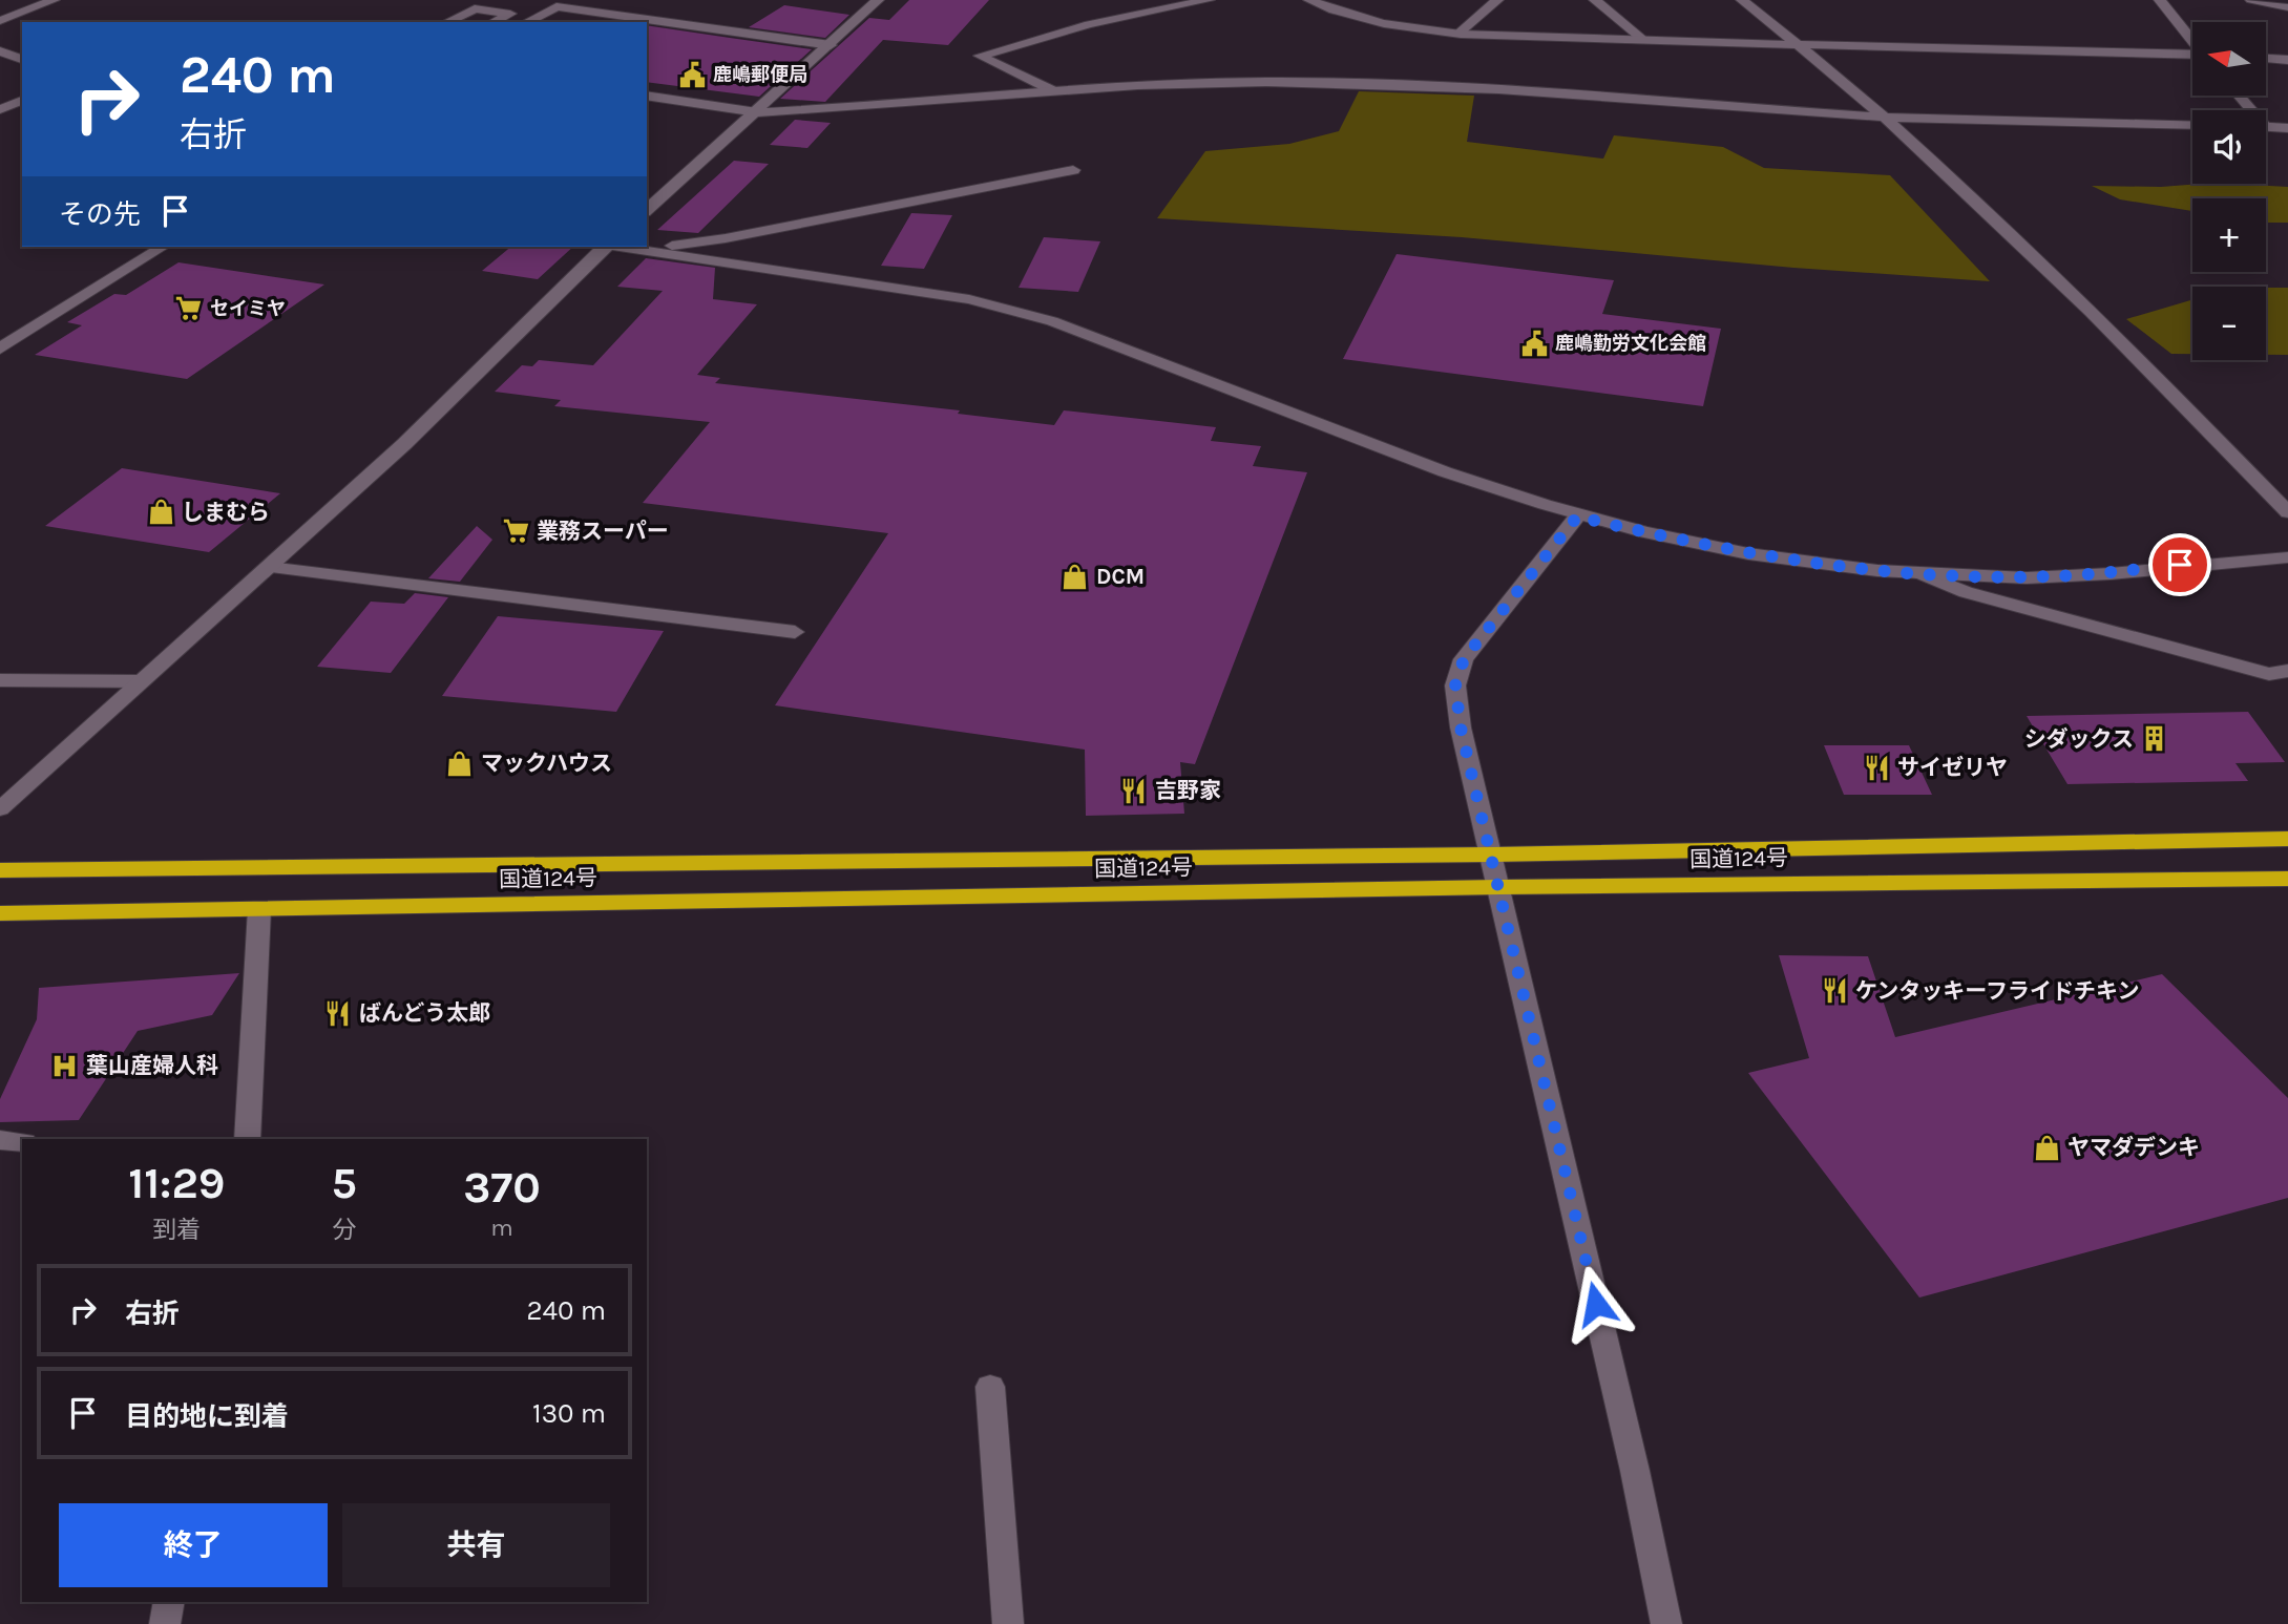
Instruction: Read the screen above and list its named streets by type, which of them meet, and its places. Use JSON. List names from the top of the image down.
{
  "streets": {
    "highway": ["国道124号"]
  },
  "places": {
    "public building": ["鹿嶋郵便局", "鹿嶋勤労文化会館"],
    "supermarket": ["セイミヤ", "業務スーパー"],
    "shop": [
      "しまむら",
      "DCM",
      "マックハウス",
      "ヤマダデンキ"
    ],
    "building": ["シダックス"],
    "restaurant": [
      "サイゼリヤ",
      "吉野家",
      "ケンタッキーフライドチキン",
      "ばんどう太郎"
    ],
    "hospital": ["葉山産婦人科"]
  },
  "north": "left",
  "page": {
    "map_buttons": ["+", "−"],
    "turn": ["240 m", "右折"],
    "then": "その先",
    "eta": [
      "11:29",
      "到着",
      "5",
      "分",
      "370",
      "m"
    ],
    "list": [
      {
        "name": "右折",
        "value": "240 m"
      },
      {
        "name": "目的地に到着",
        "value": "130 m"
      }
    ],
    "buttons": ["終了", "共有"]
  }
}
